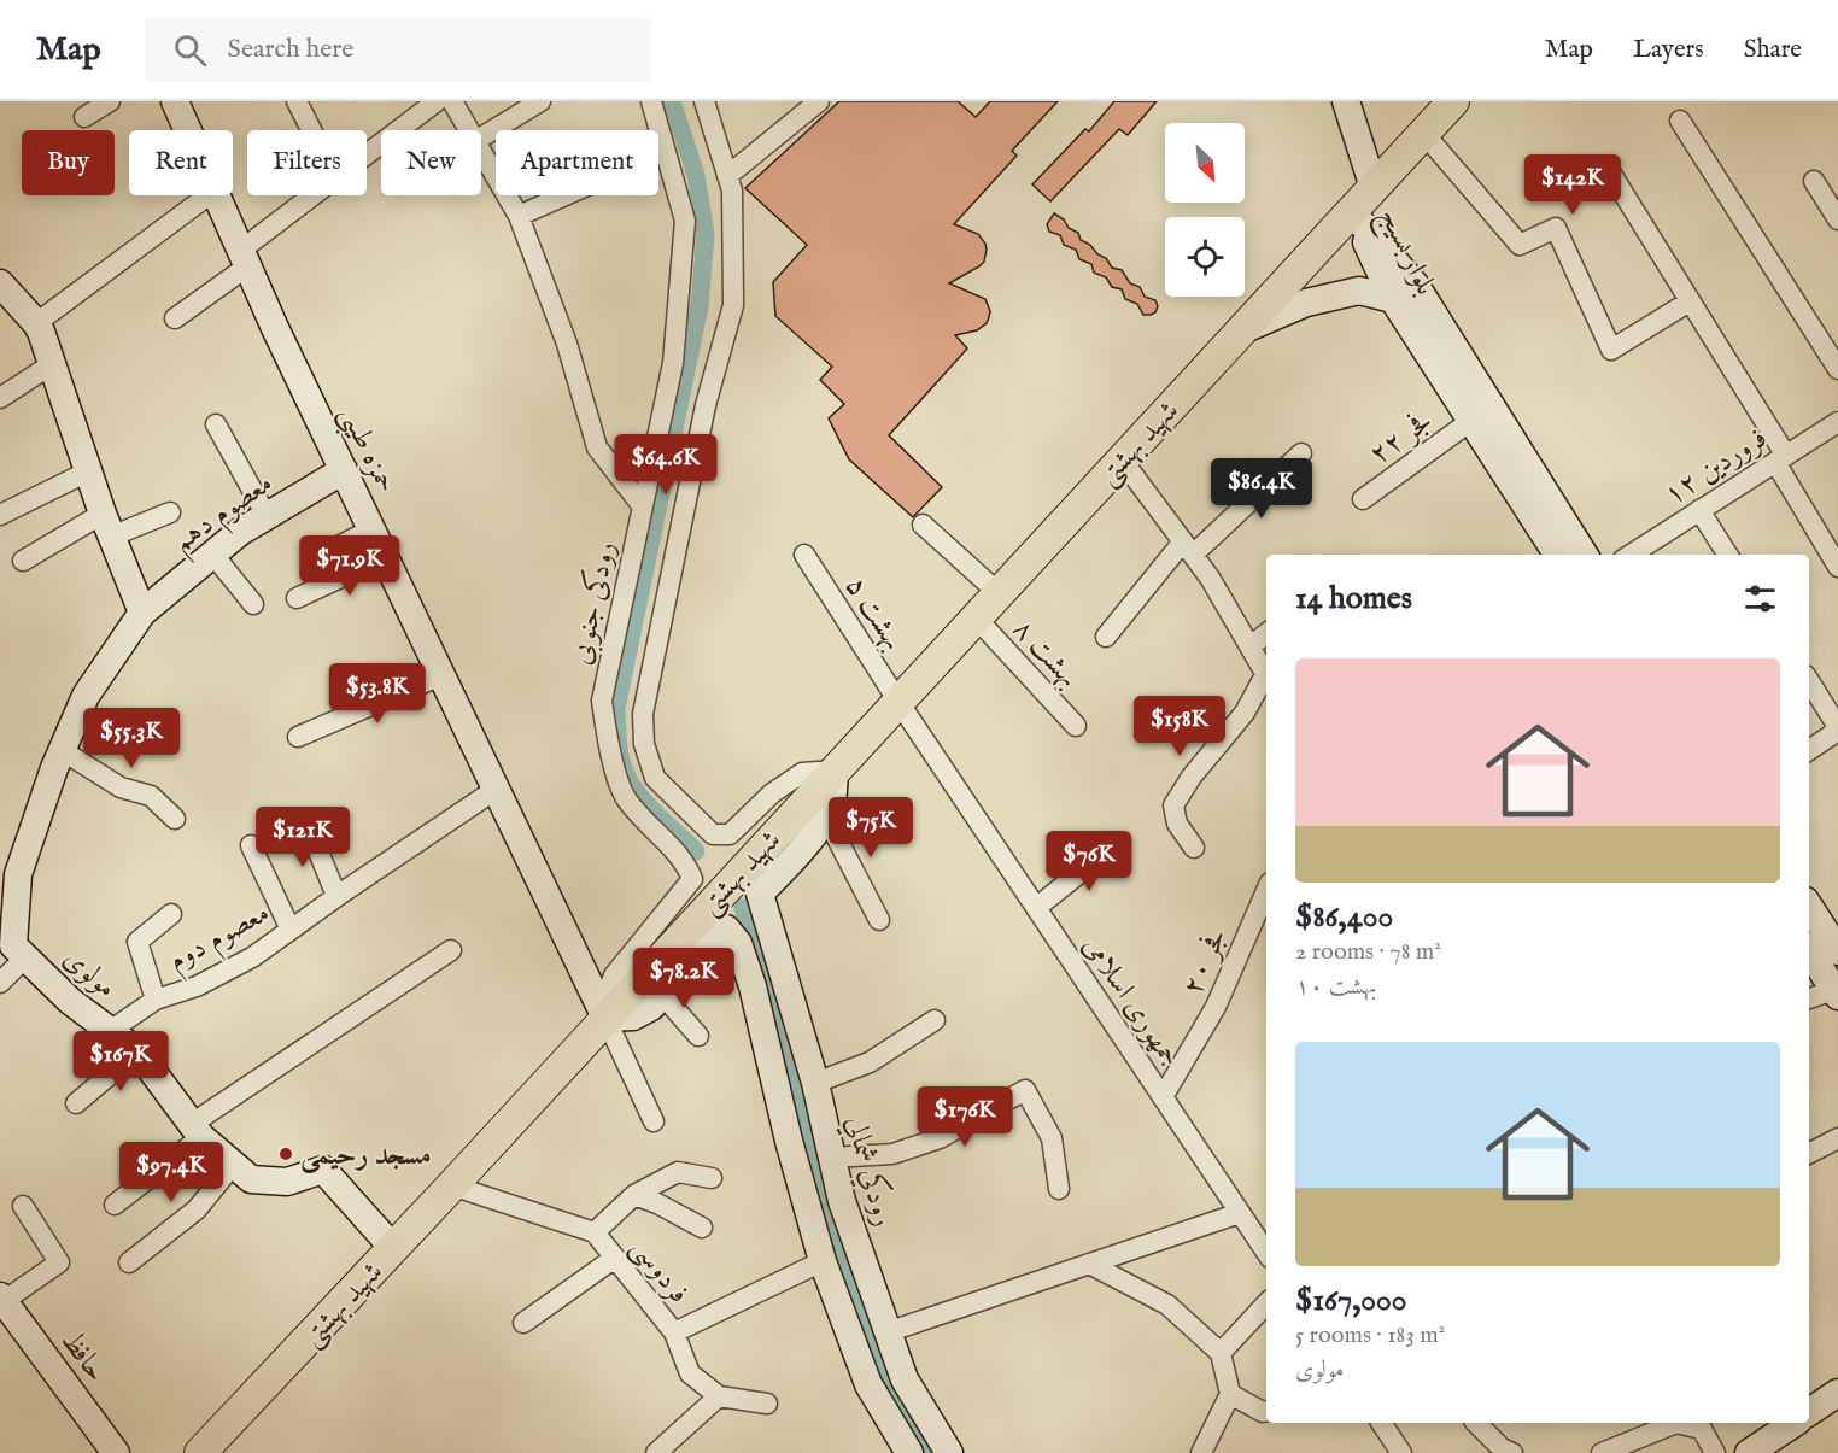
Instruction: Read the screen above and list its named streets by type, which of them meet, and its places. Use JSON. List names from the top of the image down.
{
  "streets": {
    "main road": ["شهید بهشتی"],
    "street": [
      "بلوار بسیج",
      "فجر ۲۲",
      "حمزه طیبی",
      "۱۲ فروردین",
      "معصوم دهم",
      "رودکی جنوبی",
      "بهشت ۵",
      "بهشت ۸",
      "معصوم دوم",
      "فجر ۲۰",
      "مولوی",
      "جمهوری اسلامی",
      "رودکي شمالي",
      "فردوسی",
      "حافظ"
    ]
  },
  "crossings": [
    ["بلوار بسیج", "فجر ۲۲"],
    ["بلوار بسیج", "شهید بهشتی"],
    ["شهید بهشتی", "حمزه طیبی"],
    ["شهید بهشتی", "رودکی جنوبی"],
    ["شهید بهشتی", "بهشت ۵"],
    ["شهید بهشتی", "بهشت ۸"],
    ["شهید بهشتی", "مولوی"],
    ["شهید بهشتی", "جمهوری اسلامی"],
    ["شهید بهشتی", "رودکي شمالي"],
    ["شهید بهشتی", "فردوسی"],
    ["حمزه طیبی", "معصوم دهم"],
    ["حمزه طیبی", "رودکی جنوبی"],
    ["حمزه طیبی", "معصوم دوم"],
    ["بهشت ۵", "جمهوری اسلامی"],
    ["معصوم دوم", "مولوی"],
    ["فجر ۲۰", "جمهوری اسلامی"]
  ],
  "places": ["مسجد رحیمی"],
  "north": "bottom right",
  "page": {
    "header": "Map",
    "search": "Search here",
    "nav": ["Map", "Layers", "Share"],
    "chip": [
      "Buy",
      "Rent",
      "Filters",
      "New",
      "Apartment"
    ],
    "price": [
      "$142K",
      "$64.6K",
      "$86.4K",
      "$71.9K",
      "$53.8K",
      "$158K",
      "$55.3K",
      "$75K",
      "$121K",
      "$76K",
      "$78.2K",
      "$167K",
      "$176K",
      "$97.4K"
    ],
    "heading": "14 homes",
    "list": [
      {
        "name": "$86,400",
        "note": "2 rooms · 78 m² · بهشت ۱۰"
      },
      {
        "name": "$167,000",
        "note": "5 rooms · 183 m² · مولوی"
      }
    ]
  }
}
